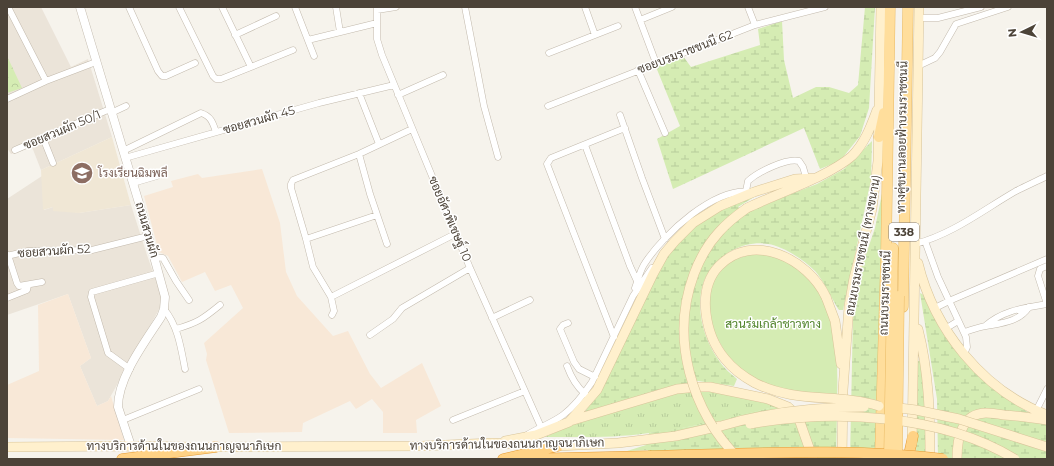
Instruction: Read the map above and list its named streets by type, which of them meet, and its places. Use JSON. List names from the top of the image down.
{
  "streets": {
    "main road": [
      "ทางคู่ขนานลอยฟ้าบรมราชชนนี",
      "338",
      "ถนนบรมราชชนนี (ทางขนาน)",
      "ถนนบรมราชชนนี",
      "ทางบริการด้านในของถนนกาญจนาภิเษก"
    ],
    "street": [
      "ซอยบรมราชชนนี 62",
      "ซอยสวนผัก 45",
      "ซอยสวนผัก 50/1",
      "ซอยอัศวพิเชษฐ์ 10",
      "ถนนสวนผัก",
      "ซอยสวนผัก 52"
    ]
  },
  "crossings": [
    ["ซอยสวนผัก 45", "ซอยอัศวพิเชษฐ์ 10"],
    ["ซอยสวนผัก 45", "ถนนสวนผัก"],
    ["ซอยสวนผัก 50/1", "ถนนสวนผัก"],
    ["ทางคู่ขนานลอยฟ้าบรมราชชนนี", "ถนนบรมราชชนนี"],
    ["ถนนสวนผัก", "ซอยสวนผัก 52"]
  ],
  "parks": ["สวนร่มเกล้าชาวทาง"],
  "places": {
    "school or university": ["โรงเรียนฉิมพลี"]
  },
  "north": "left"
}
